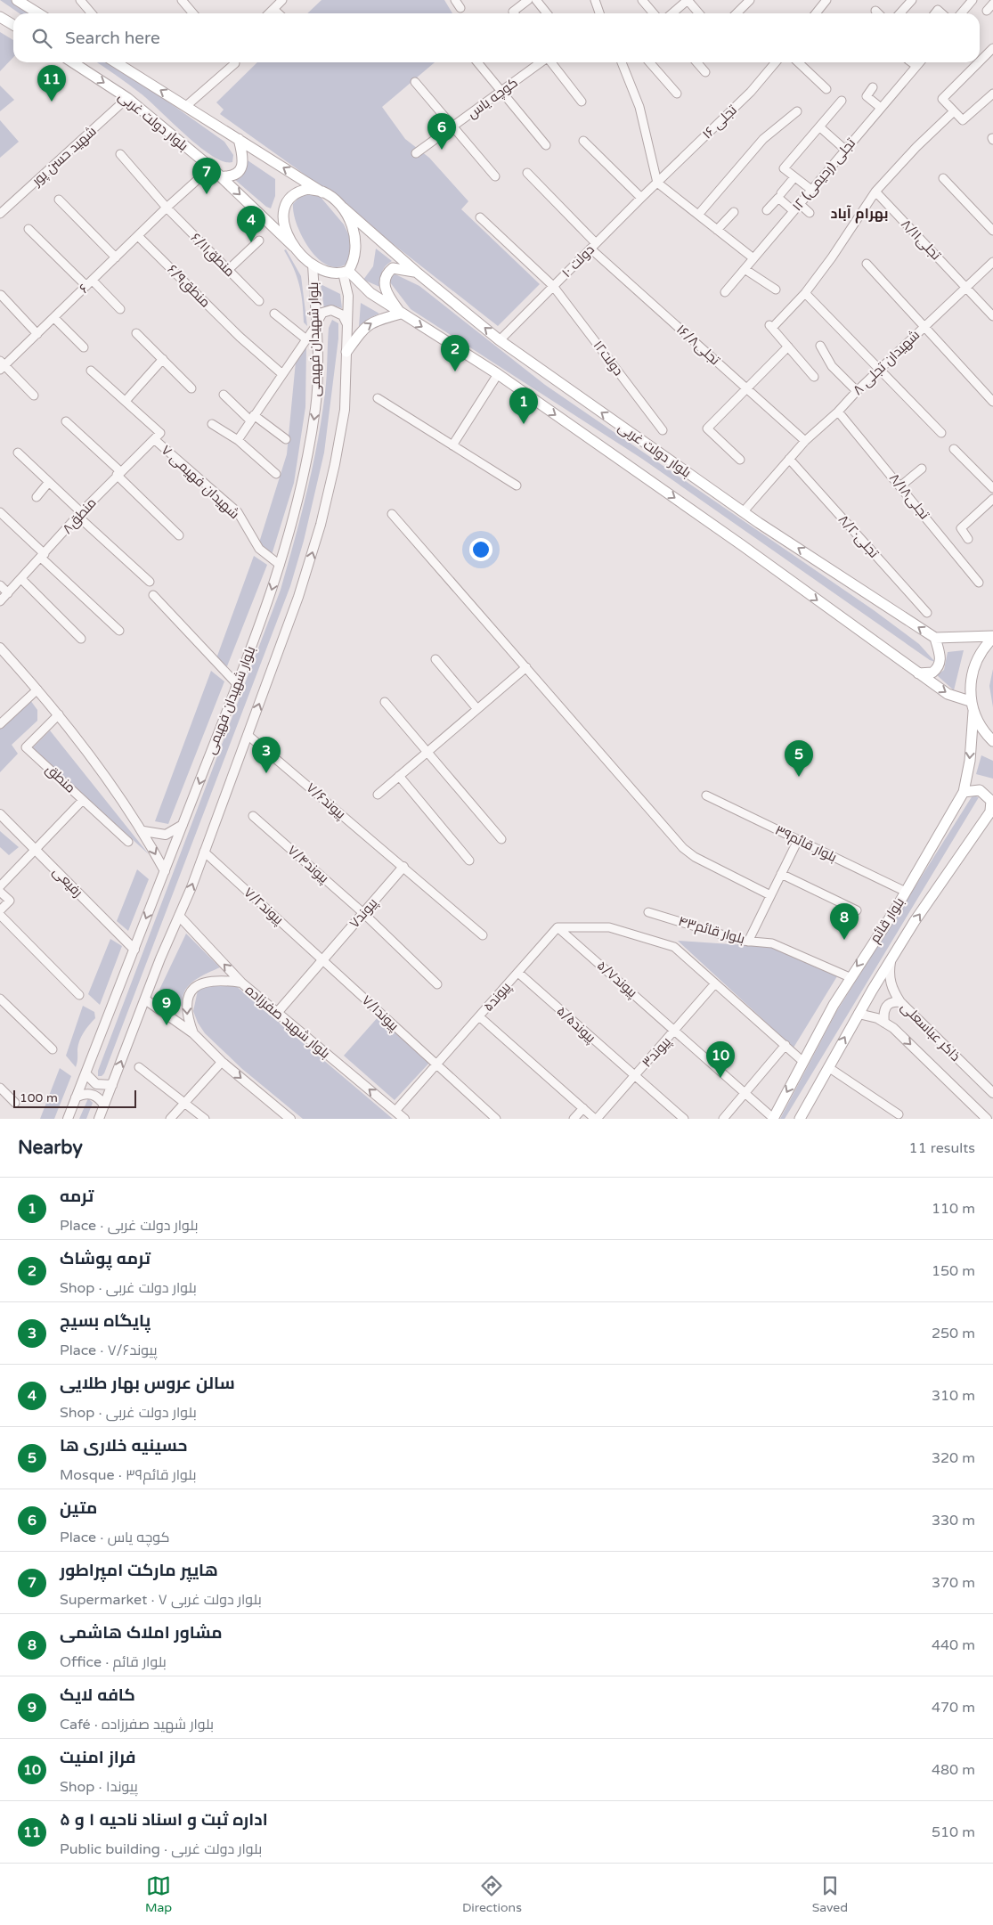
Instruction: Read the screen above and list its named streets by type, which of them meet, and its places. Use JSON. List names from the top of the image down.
{
  "streets": {
    "main road": ["بلوار دولت غربی", "بلوار قائم"],
    "street": [
      "کوچه یاس",
      "۱۶ تجلی",
      "شهید حسن پور",
      "۱۲ تجلی (رحیمی)",
      "تجلی۸/۱۱",
      "منطق۶/۱۱",
      "۱۰ دولت",
      "منطق۶/۹",
      "۶",
      "بلوار شهیدان فهیمی",
      "تجلی۱۶/۸",
      "۱۲دولت",
      "شهیدان تجلی ۸",
      "شهیدان فهیمی ۷",
      "تجلی۸/۱۸",
      "منطق۸",
      "تجلی۸/۲۰",
      "منطق",
      "پیوند۷/۶",
      "بلوار قائم۳۹",
      "پیوند۷/۴",
      "رفیعی",
      "پیوند۷/۲",
      "پیوند۷",
      "بلوار قائم۴۳",
      "پیوند۵/۷",
      "پیوند۵",
      "پیوند۷/۱",
      "بلوار شهید صفرزاده",
      "پیوند۵/۵",
      "ذاکر عباسعلی",
      "پیوند۳"
    ]
  },
  "crossings": [
    ["بلوار دولت غربی", "شهید حسن پور"],
    ["بلوار دولت غربی", "۱۰ دولت"],
    ["بلوار دولت غربی", "۶"],
    ["بلوار دولت غربی", "بلوار شهیدان فهیمی"],
    ["بلوار دولت غربی", "شهیدان تجلی ۸"],
    ["۱۶ تجلی", "۱۰ دولت"],
    ["تجلی۸/۱۱", "شهیدان تجلی ۸"],
    ["منطق۶/۱۱", "۶"],
    ["۱۰ دولت", "تجلی۱۶/۸"],
    ["۱۰ دولت", "۱۲دولت"],
    ["منطق۶/۹", "۶"],
    ["بلوار شهیدان فهیمی", "شهیدان فهیمی ۷"],
    ["بلوار شهیدان فهیمی", "پیوند۷/۶"],
    ["بلوار شهیدان فهیمی", "رفیعی"],
    ["بلوار شهیدان فهیمی", "پیوند۷/۲"],
    ["بلوار شهیدان فهیمی", "بلوار شهید صفرزاده"],
    ["تجلی۱۶/۸", "شهیدان تجلی ۸"],
    ["شهیدان تجلی ۸", "تجلی۸/۱۸"],
    ["شهیدان تجلی ۸", "تجلی۸/۲۰"],
    ["شهیدان فهیمی ۷", "منطق۸"],
    ["پیوند۷/۶", "پیوند۷"],
    ["بلوار قائم۳۹", "بلوار قائم"],
    ["پیوند۷/۴", "پیوند۷"],
    ["پیوند۷/۲", "پیوند۷"],
    ["پیوند۷/۲", "پیوند۷/۱"],
    ["پیوند۷", "پیوند۷/۱"],
    ["پیوند۷", "بلوار شهید صفرزاده"],
    ["بلوار قائم", "بلوار قائم۴۳"],
    ["بلوار قائم", "پیوند۵/۷"],
    ["بلوار قائم", "ذاکر عباسعلی"],
    ["پیوند۵/۷", "پیوند۵"],
    ["پیوند۵/۷", "پیوند۳"],
    ["پیوند۵", "پیوند۷/۱"],
    ["پیوند۵", "بلوار شهید صفرزاده"],
    ["پیوند۵", "پیوند۵/۵"],
    ["پیوند۵/۵", "پیوند۳"]
  ],
  "districts": ["بهرام آباد"],
  "scale_bar": "100 m",
  "page": {
    "search": "Search here",
    "pins": [
      "11",
      "6",
      "7",
      "4",
      "2",
      "1",
      "3",
      "5",
      "8",
      "9",
      "10"
    ],
    "scale": "100 m",
    "heading": ["Nearby", "11 results"],
    "list": [
      {
        "mark": "1",
        "name": "ترمه",
        "note": "Place · بلوار دولت غربی",
        "value": "110 m"
      },
      {
        "mark": "2",
        "name": "ترمه پوشاک",
        "note": "Shop · بلوار دولت غربی",
        "value": "150 m"
      },
      {
        "mark": "3",
        "name": "پایگاه بسیج",
        "note": "Place · پیوند۷/۶",
        "value": "250 m"
      },
      {
        "mark": "4",
        "name": "سالن عروس بهار طلایی",
        "note": "Shop · بلوار دولت غربی",
        "value": "310 m"
      },
      {
        "mark": "5",
        "name": "حسینیه خلاری ها",
        "note": "Mosque · بلوار قائم۳۹",
        "value": "320 m"
      },
      {
        "mark": "6",
        "name": "متین",
        "note": "Place · کوچه یاس",
        "value": "330 m"
      },
      {
        "mark": "7",
        "name": "هایپر مارکت امپراطور",
        "note": "Supermarket · بلوار دولت غربی ۷",
        "value": "370 m"
      },
      {
        "mark": "8",
        "name": "مشاور املاک هاشمی",
        "note": "Office · بلوار قائم",
        "value": "440 m"
      },
      {
        "mark": "9",
        "name": "کافه لایک",
        "note": "Café · بلوار شهید صفرزاده",
        "value": "470 m"
      },
      {
        "mark": "10",
        "name": "فراز امنیت",
        "note": "Shop · پیوند۱",
        "value": "480 m"
      },
      {
        "mark": "11",
        "name": "اداره ثبت و اسناد ناحیه ۱ و ۵",
        "note": "Public building · بلوار دولت غربی",
        "value": "510 m"
      }
    ],
    "nav": ["Map", "Directions", "Saved"]
  }
}
